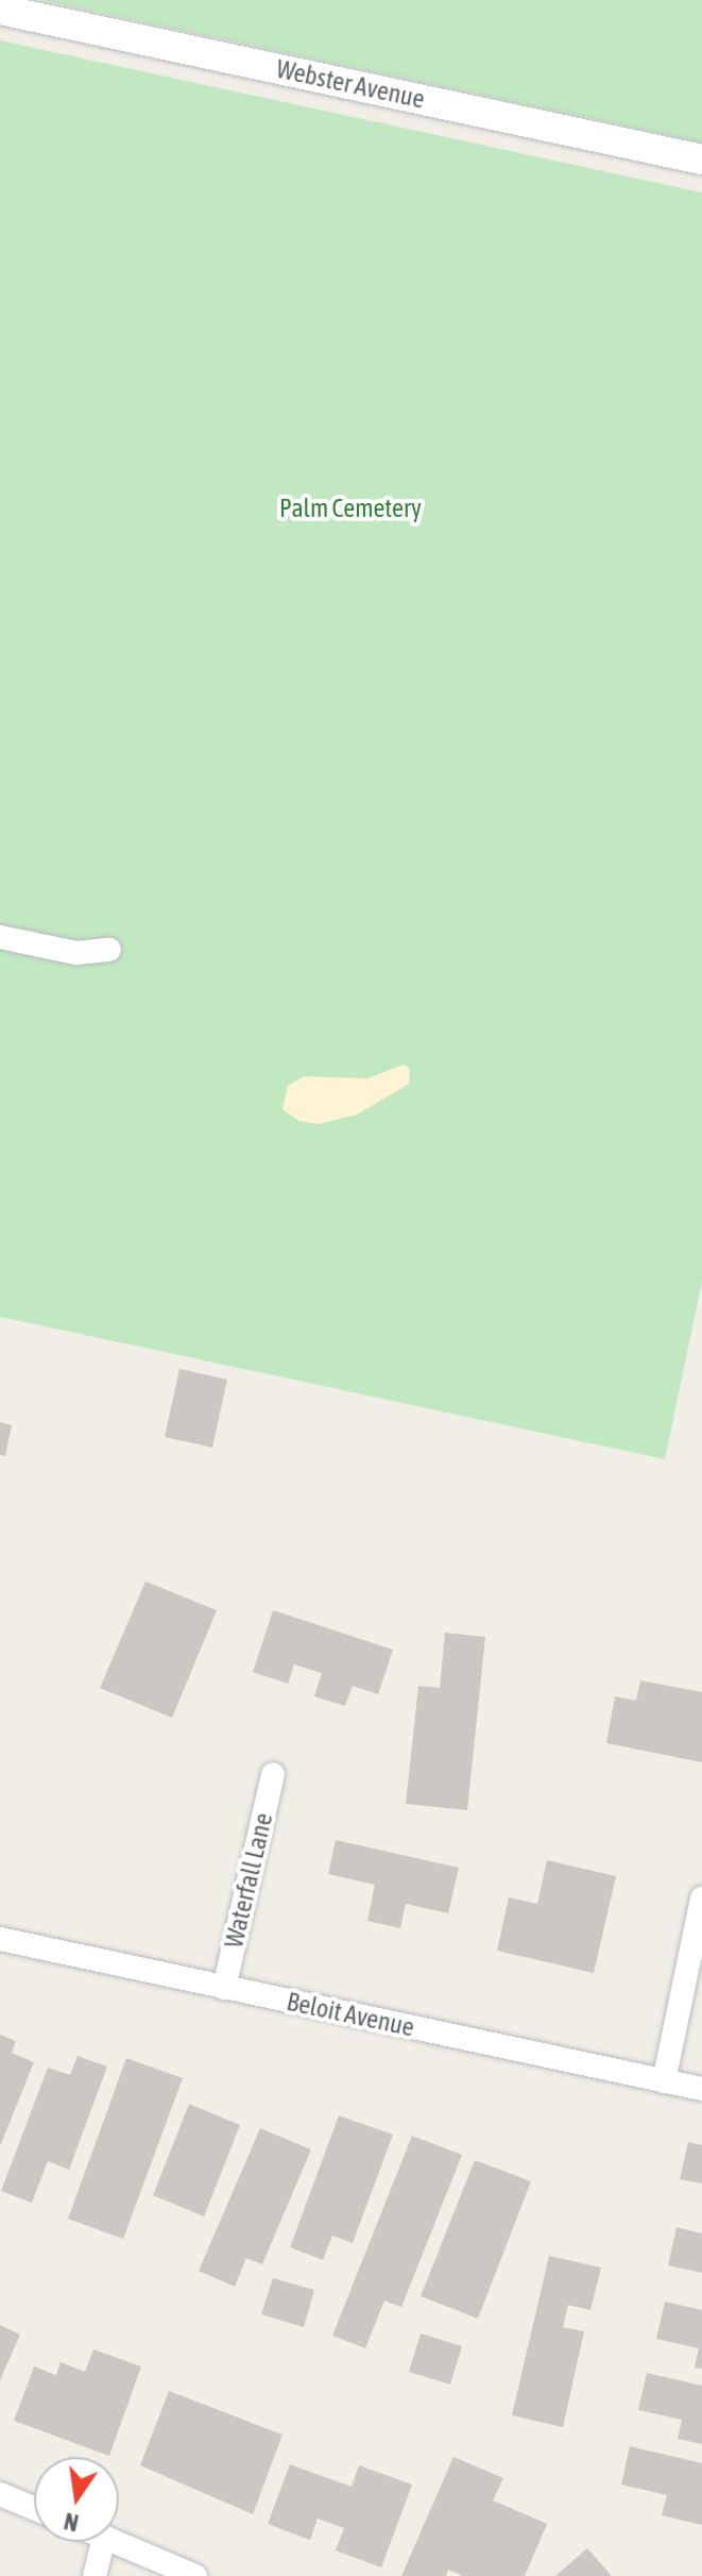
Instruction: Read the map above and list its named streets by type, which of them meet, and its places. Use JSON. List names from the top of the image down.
{
  "streets": {
    "street": ["Webster Avenue", "Waterfall Lane", "Beloit Avenue"]
  },
  "crossings": [
    ["Waterfall Lane", "Beloit Avenue"]
  ],
  "parks": ["Palm Cemetery"],
  "north": "bottom"
}
